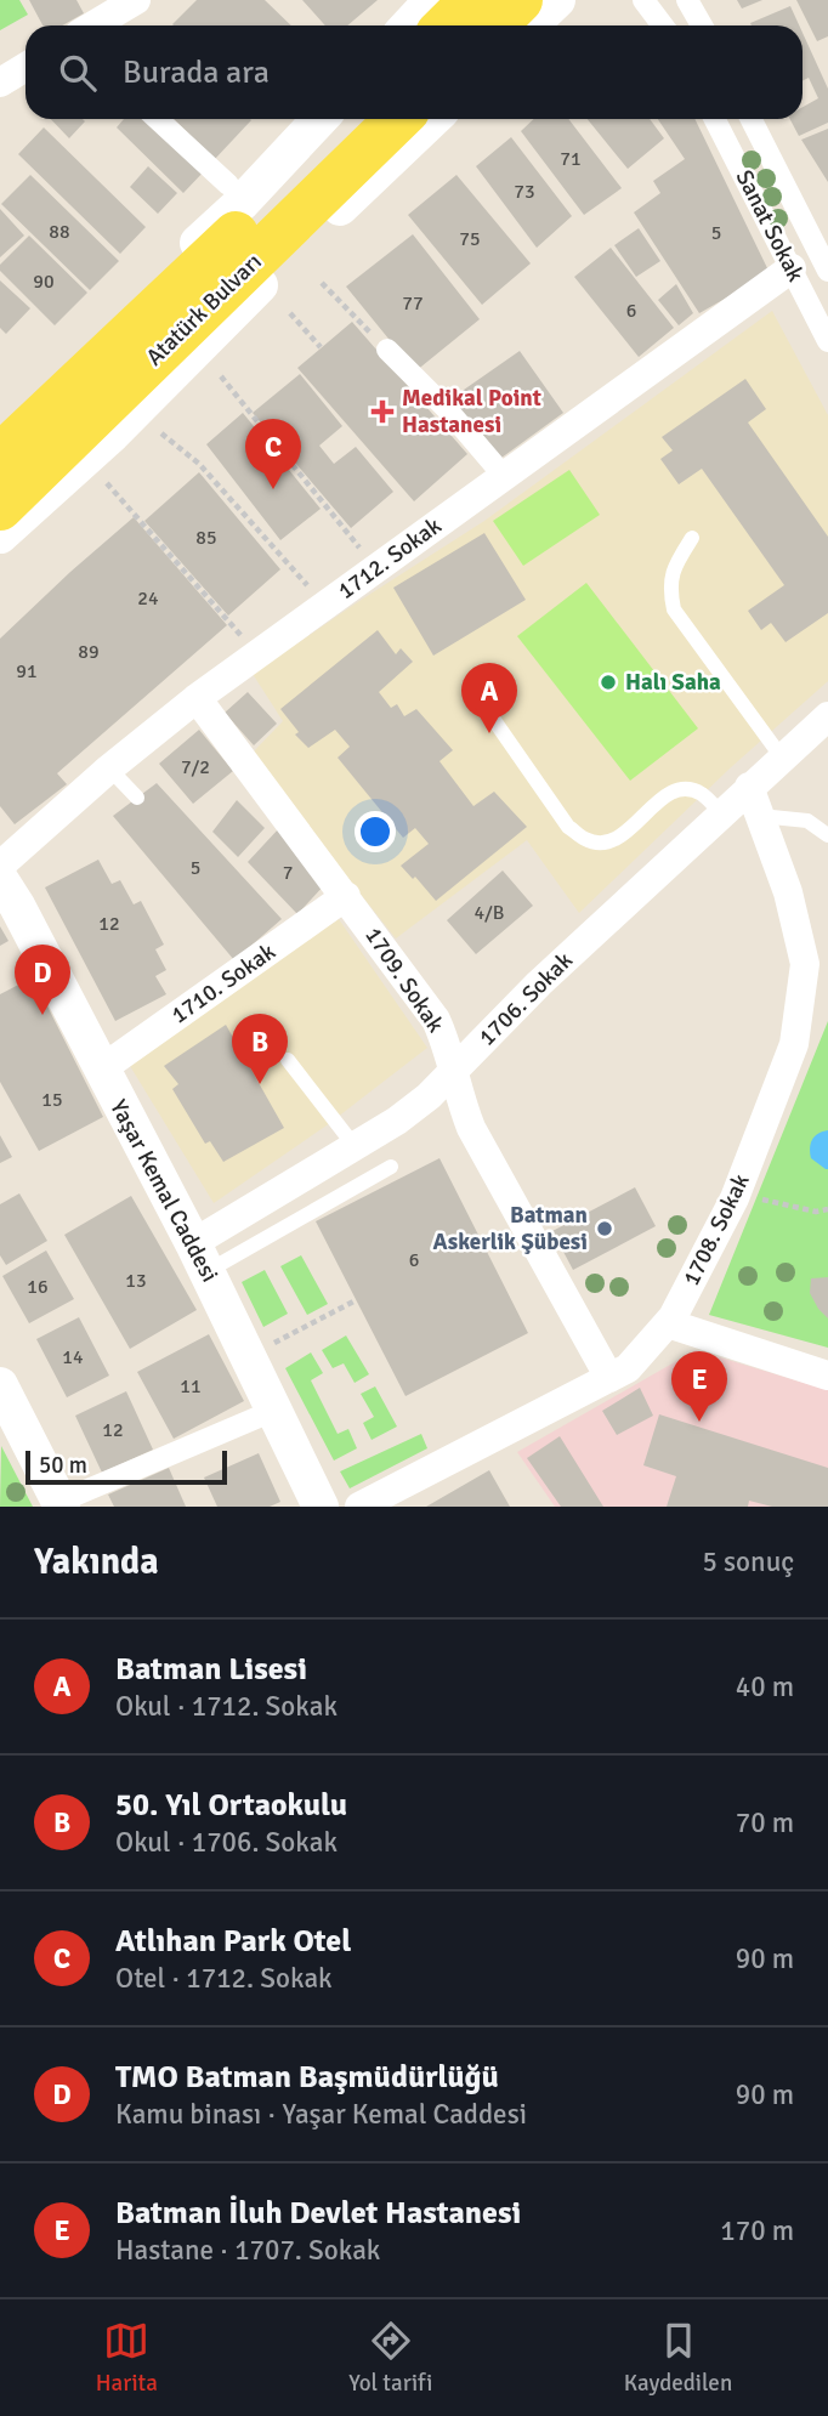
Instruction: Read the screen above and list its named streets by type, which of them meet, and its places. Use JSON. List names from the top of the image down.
{
  "streets": {
    "main road": ["Atatürk Bulvarı"],
    "street": [
      "Sanat Sokak",
      "1712. Sokak",
      "1709. Sokak",
      "1710. Sokak",
      "1706. Sokak",
      "Yaşar Kemal Caddesi",
      "1708. Sokak"
    ]
  },
  "crossings": [
    ["Sanat Sokak", "1712. Sokak"],
    ["1712. Sokak", "1709. Sokak"],
    ["1709. Sokak", "1710. Sokak"],
    ["1709. Sokak", "1706. Sokak"],
    ["1709. Sokak", "1708. Sokak"],
    ["1710. Sokak", "Yaşar Kemal Caddesi"],
    ["1706. Sokak", "Yaşar Kemal Caddesi"],
    ["1706. Sokak", "1708. Sokak"]
  ],
  "places": {
    "health": ["Medikal Point Hastanesi"],
    "other": ["Halı Saha", "Batman Askerlik Şübesi"]
  },
  "house_numbers": [
    "71",
    "73",
    "88",
    "5",
    "75",
    "90",
    "77",
    "6",
    "85",
    "24",
    "89",
    "91",
    "7/2",
    "5",
    "7",
    "4/B",
    "12",
    "15",
    "6",
    "13",
    "16",
    "14",
    "11",
    "12"
  ],
  "scale_bar": "50 m",
  "page": {
    "search": "Burada ara",
    "pins": [
      "C",
      "A",
      "D",
      "B",
      "E"
    ],
    "scale": "50 m",
    "heading": ["Yakında", "5 sonuç"],
    "list": [
      {
        "mark": "A",
        "name": "Batman Lisesi",
        "note": "Okul · 1712. Sokak",
        "value": "40 m"
      },
      {
        "mark": "B",
        "name": "50. Yıl Ortaokulu",
        "note": "Okul · 1706. Sokak",
        "value": "70 m"
      },
      {
        "mark": "C",
        "name": "Atlıhan Park Otel",
        "note": "Otel · 1712. Sokak",
        "value": "90 m"
      },
      {
        "mark": "D",
        "name": "TMO Batman Başmüdürlüğü",
        "note": "Kamu binası · Yaşar Kemal Caddesi",
        "value": "90 m"
      },
      {
        "mark": "E",
        "name": "Batman İluh Devlet Hastanesi",
        "note": "Hastane · 1707. Sokak",
        "value": "170 m"
      }
    ],
    "nav": ["Harita", "Yol tarifi", "Kaydedilen"]
  }
}
